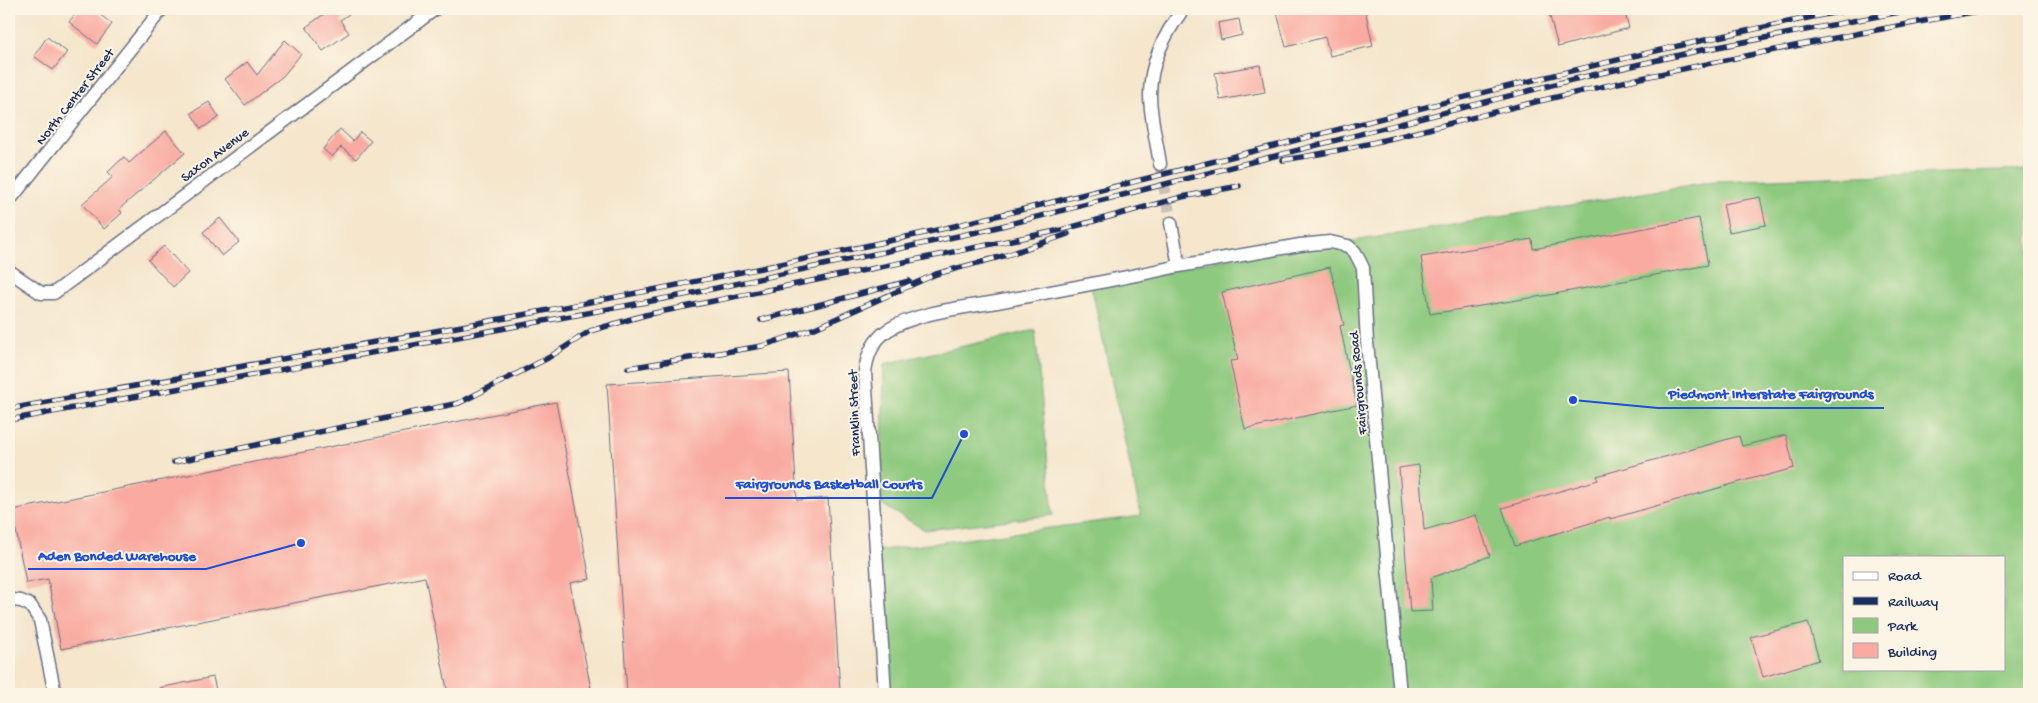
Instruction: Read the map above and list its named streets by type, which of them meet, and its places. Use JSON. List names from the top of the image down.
{
  "streets": {
    "street": [
      "North Center Street",
      "Saxon Avenue",
      "Fairgrounds Road",
      "Franklin Street"
    ]
  },
  "crossings": [
    ["Fairgrounds Road", "Franklin Street"]
  ],
  "places": ["Piedmont Interstate Fairgrounds", "Fairgrounds Basketball Courts", "Aden Bonded Warehouse"],
  "legend": [
    "Road",
    "Railway",
    "Park",
    "Building"
  ]
}
